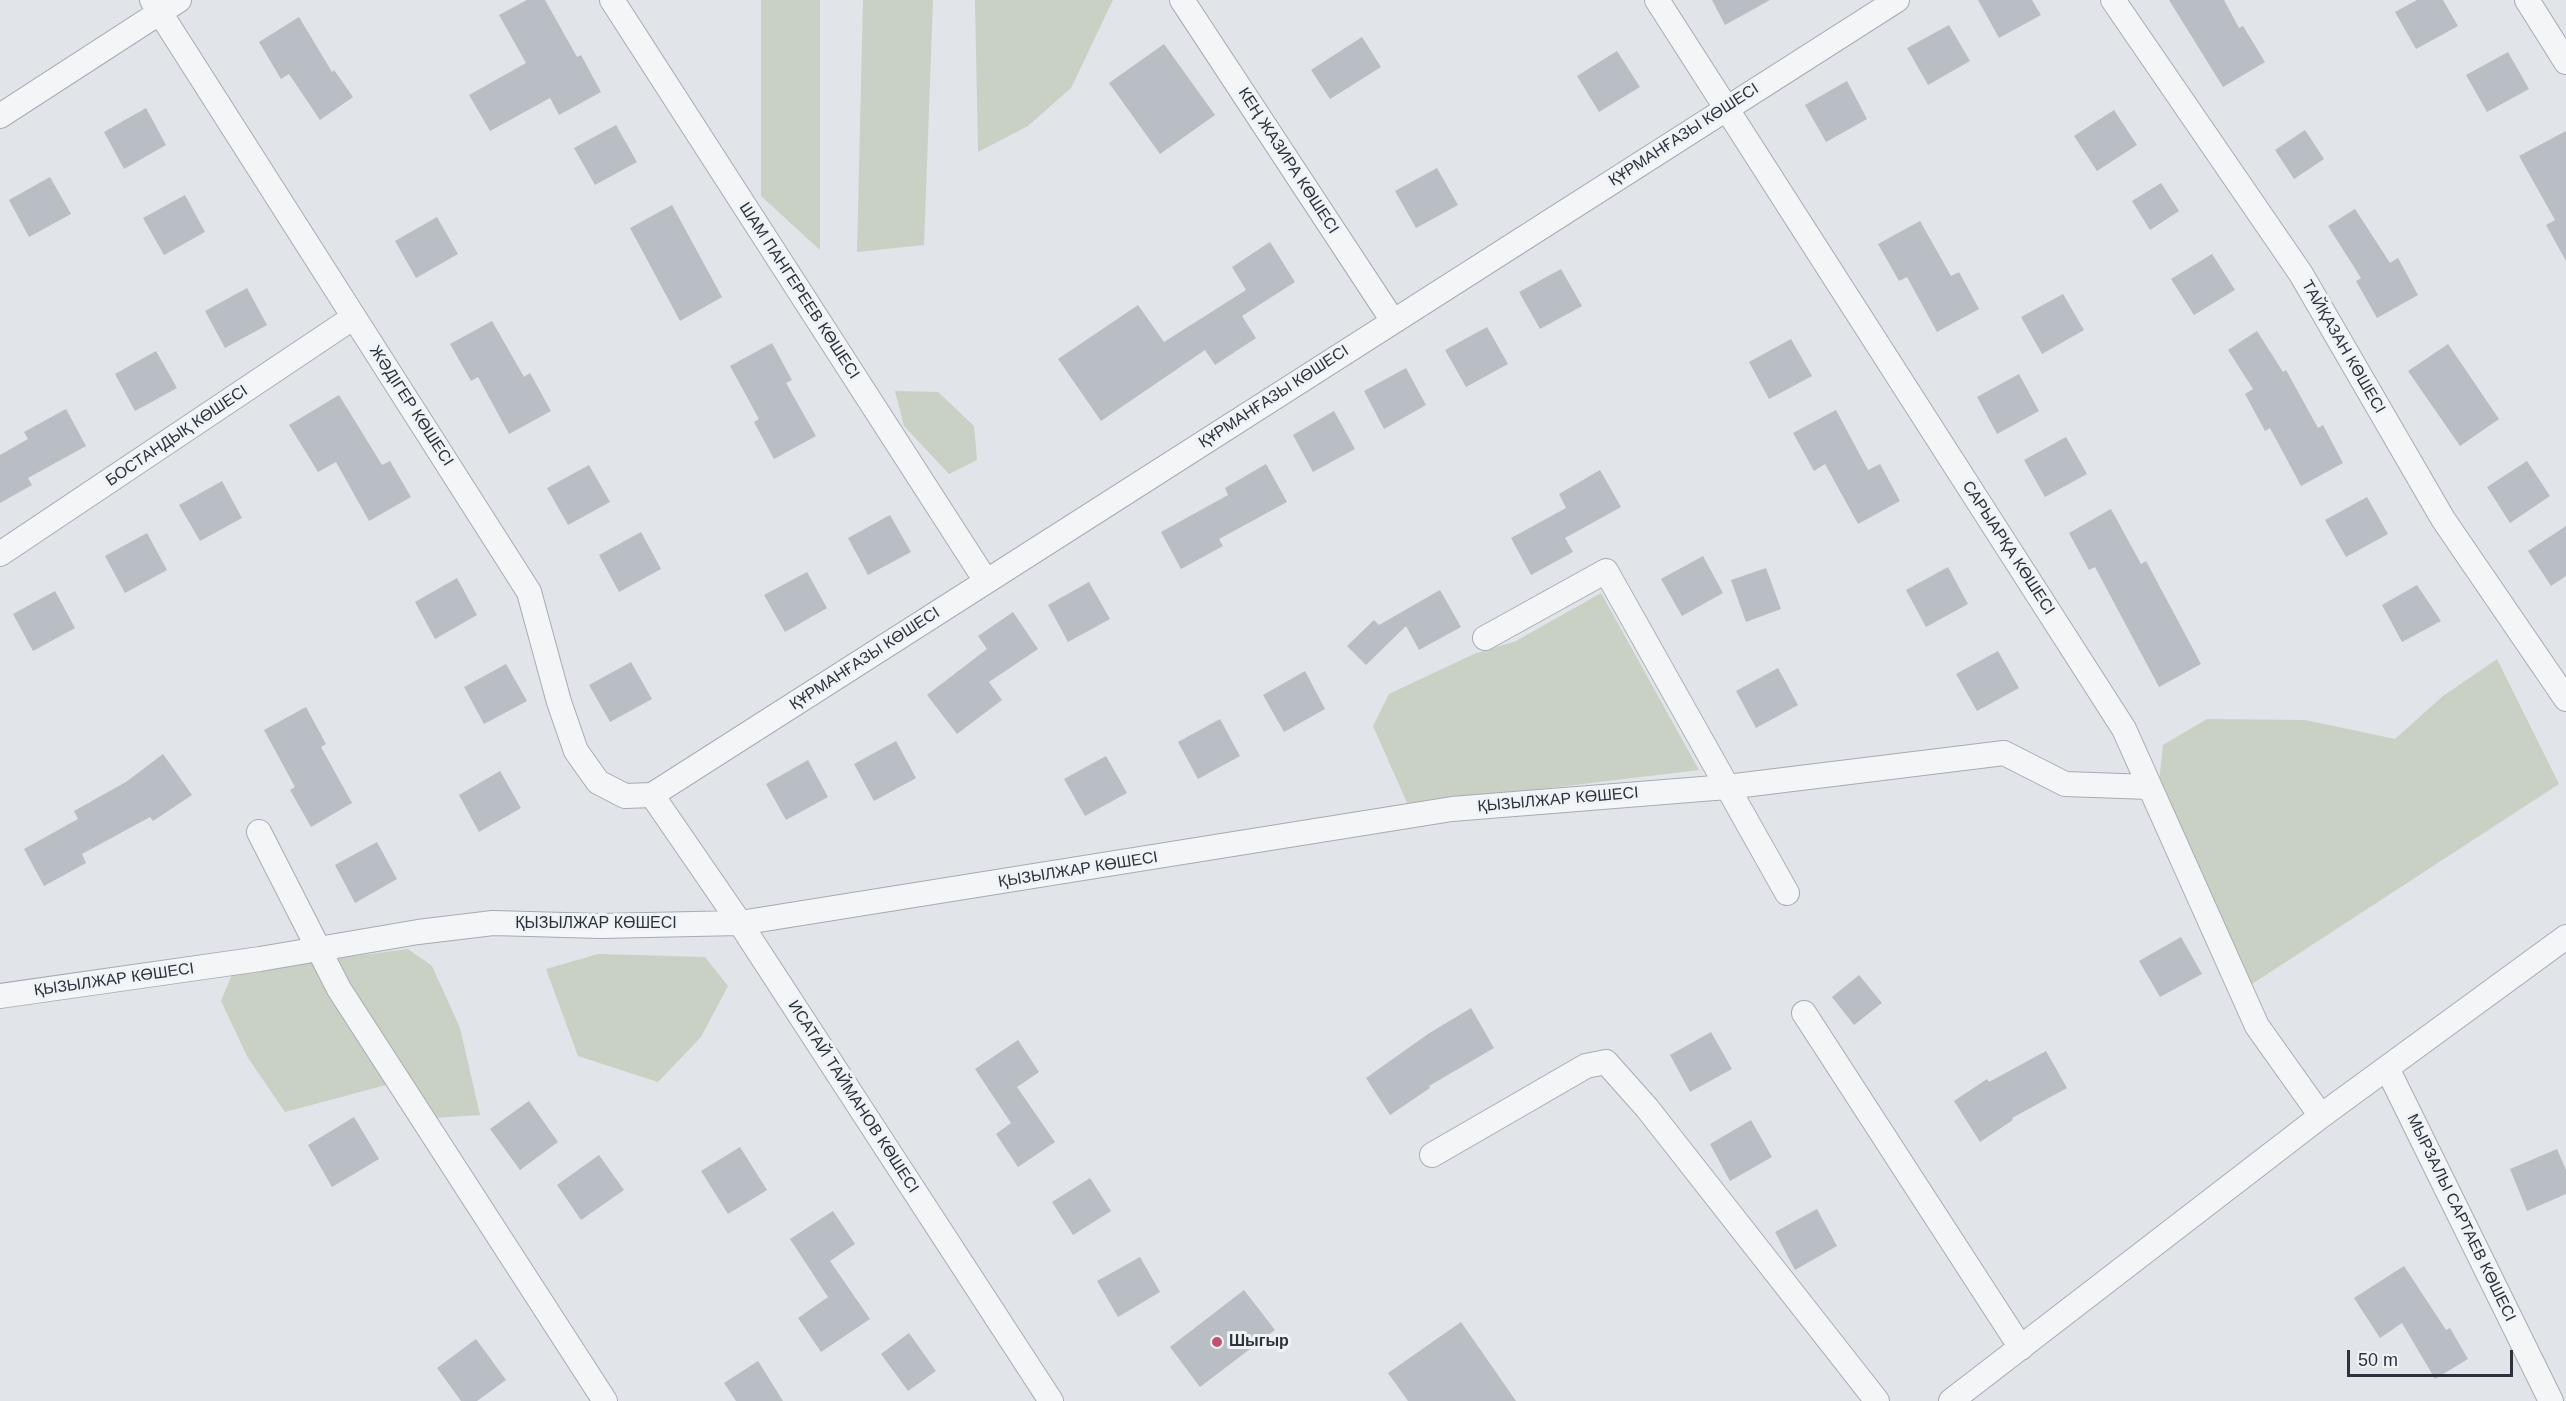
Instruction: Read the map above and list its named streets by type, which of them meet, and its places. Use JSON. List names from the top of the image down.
{
  "streets": {
    "street": [
      "ҚҰРМАНҒАЗЫ КӨШЕСІ",
      "КЕҢ ЖАЗИРА КӨШЕСІ",
      "ШАМ ПАНГЕРЕЕВ КӨШЕСІ",
      "ТАЙҚАЗАН КӨШЕСІ",
      "ЖӘДІГЕР КӨШЕСІ",
      "БОСТАНДЫҚ КӨШЕСІ",
      "САРЫАРҚА КӨШЕСІ",
      "ҚЫЗЫЛЖАР КӨШЕСІ",
      "ИСАТАЙ ТАЙМАНОВ КӨШЕСІ",
      "МЫРЗАЛЫ САРТАЕВ КӨШЕСІ"
    ]
  },
  "crossings": [
    ["ҚҰРМАНҒАЗЫ КӨШЕСІ", "КЕҢ ЖАЗИРА КӨШЕСІ"],
    ["ҚҰРМАНҒАЗЫ КӨШЕСІ", "ШАМ ПАНГЕРЕЕВ КӨШЕСІ"],
    ["ҚҰРМАНҒАЗЫ КӨШЕСІ", "ЖӘДІГЕР КӨШЕСІ"],
    ["ҚҰРМАНҒАЗЫ КӨШЕСІ", "САРЫАРҚА КӨШЕСІ"],
    ["ҚҰРМАНҒАЗЫ КӨШЕСІ", "ИСАТАЙ ТАЙМАНОВ КӨШЕСІ"],
    ["ЖӘДІГЕР КӨШЕСІ", "БОСТАНДЫҚ КӨШЕСІ"],
    ["ЖӘДІГЕР КӨШЕСІ", "ИСАТАЙ ТАЙМАНОВ КӨШЕСІ"],
    ["САРЫАРҚА КӨШЕСІ", "ҚЫЗЫЛЖАР КӨШЕСІ"],
    ["ҚЫЗЫЛЖАР КӨШЕСІ", "ИСАТАЙ ТАЙМАНОВ КӨШЕСІ"]
  ],
  "places": ["Шыгыр"],
  "scale_bar": "50 m"
}
